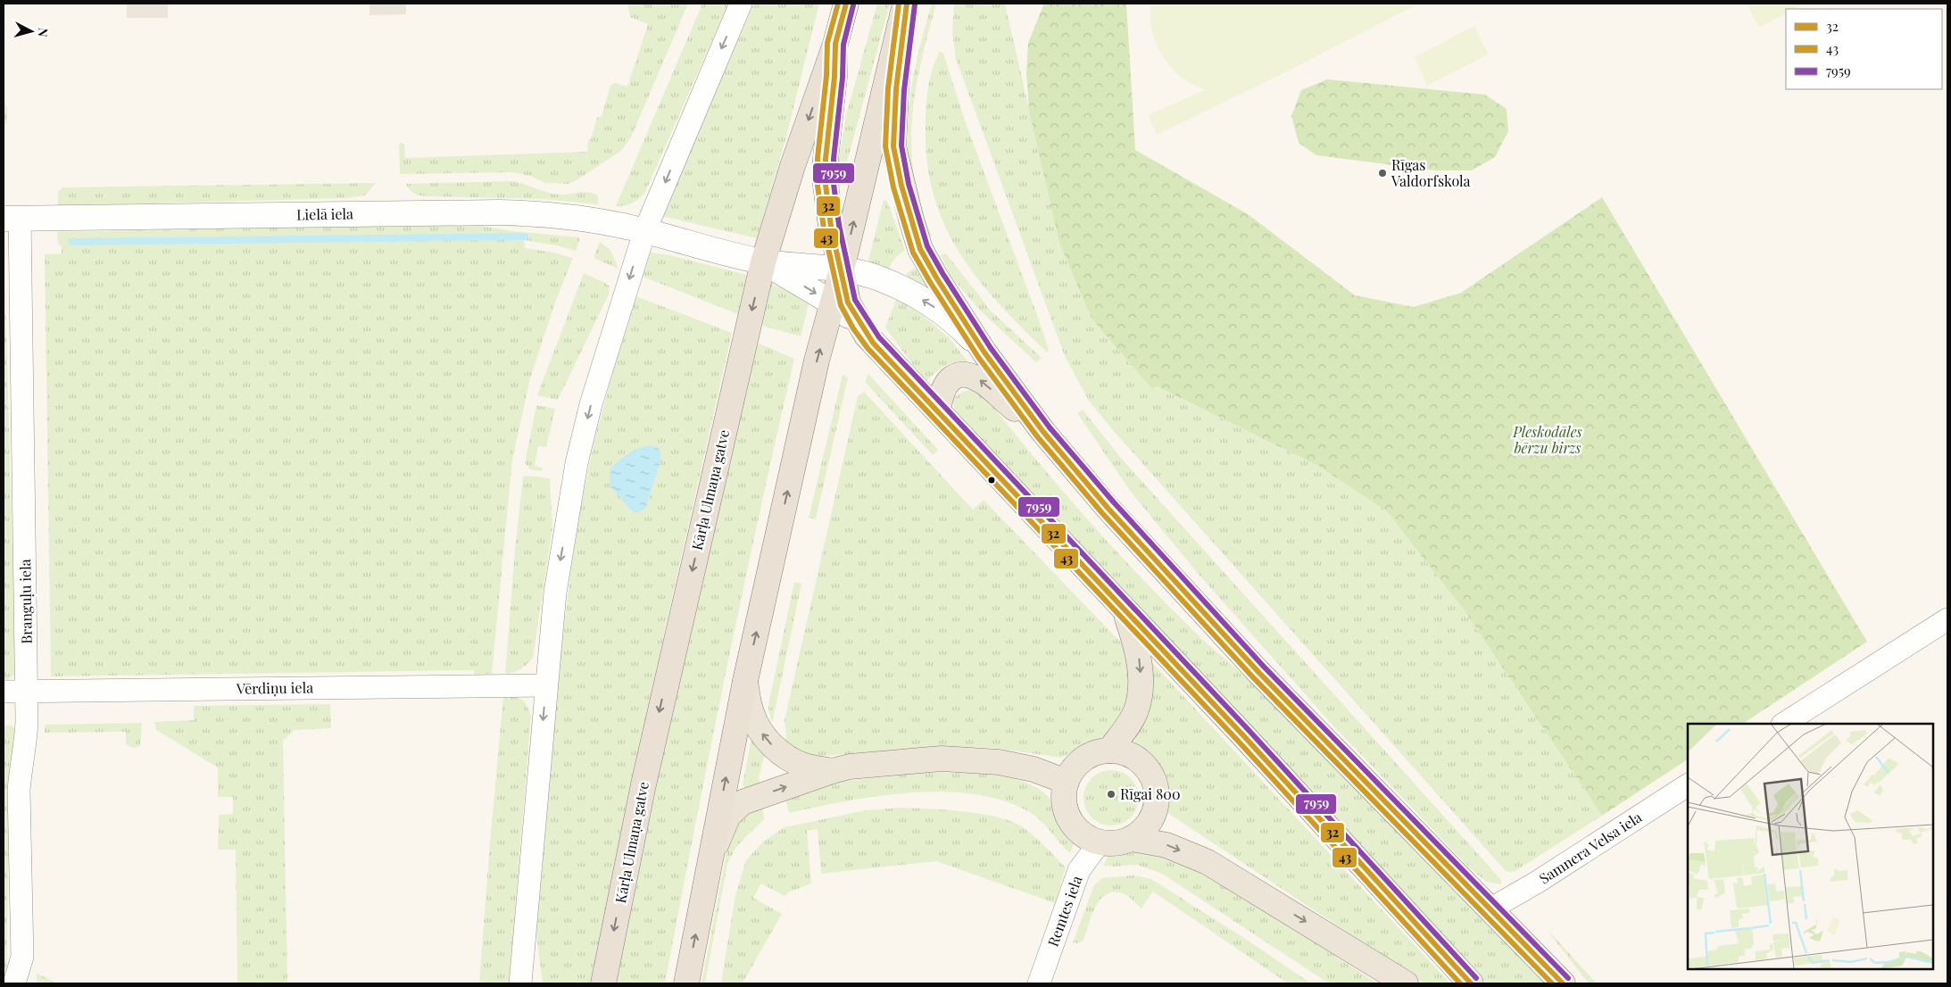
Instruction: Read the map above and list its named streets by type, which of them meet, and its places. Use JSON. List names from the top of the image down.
{
  "streets": {
    "highway": ["Kārļa Ulmaņa gatve"],
    "street": [
      "Lielā iela",
      "Branguļu iela",
      "Vērdiņu iela",
      "Samnera Velsa iela",
      "Remtes iela"
    ]
  },
  "crossings": [
    ["Lielā iela", "Kārļa Ulmaņa gatve"],
    ["Lielā iela", "Branguļu iela"],
    ["Branguļu iela", "Vērdiņu iela"]
  ],
  "parks": ["Pleskodāles bērzu birzs"],
  "places": ["Rīgas Valdorfskola", "Rīgai 800"],
  "lines": ["transit line 32", "transit line 43", "transit line 7959"],
  "legend": ["32", "43", "7959"],
  "north": "right"
}
